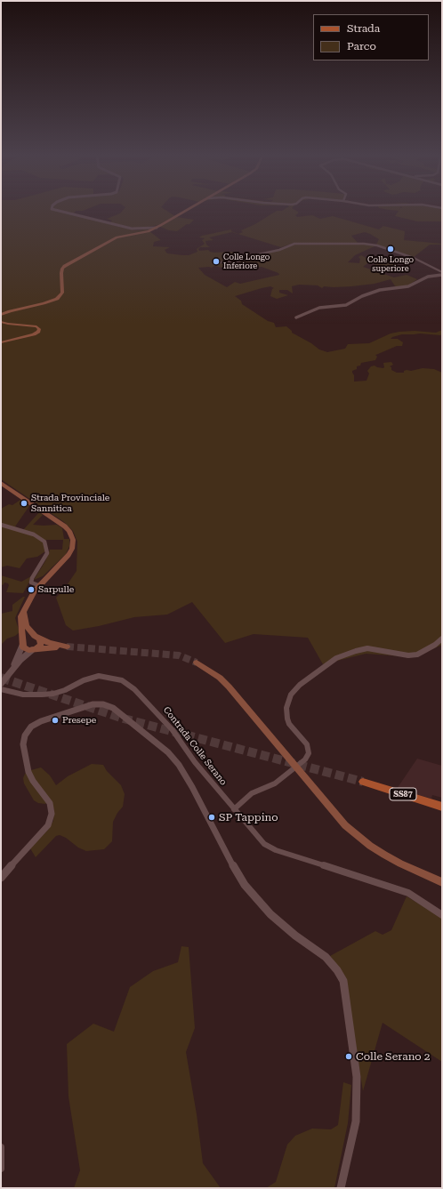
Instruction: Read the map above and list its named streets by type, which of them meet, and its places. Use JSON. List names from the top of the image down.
{
  "streets": {
    "main road": ["SS87"],
    "street": ["Contrada Colle Serano"]
  },
  "places": [
    "Colle Longo superiore",
    "Colle Longo Inferiore",
    "Strada Provinciale Sannitica",
    "Sarpulle",
    "Presepe",
    "SP Tappino",
    "Colle Serano 2"
  ],
  "legend": ["Strada", "Parco"]
}
